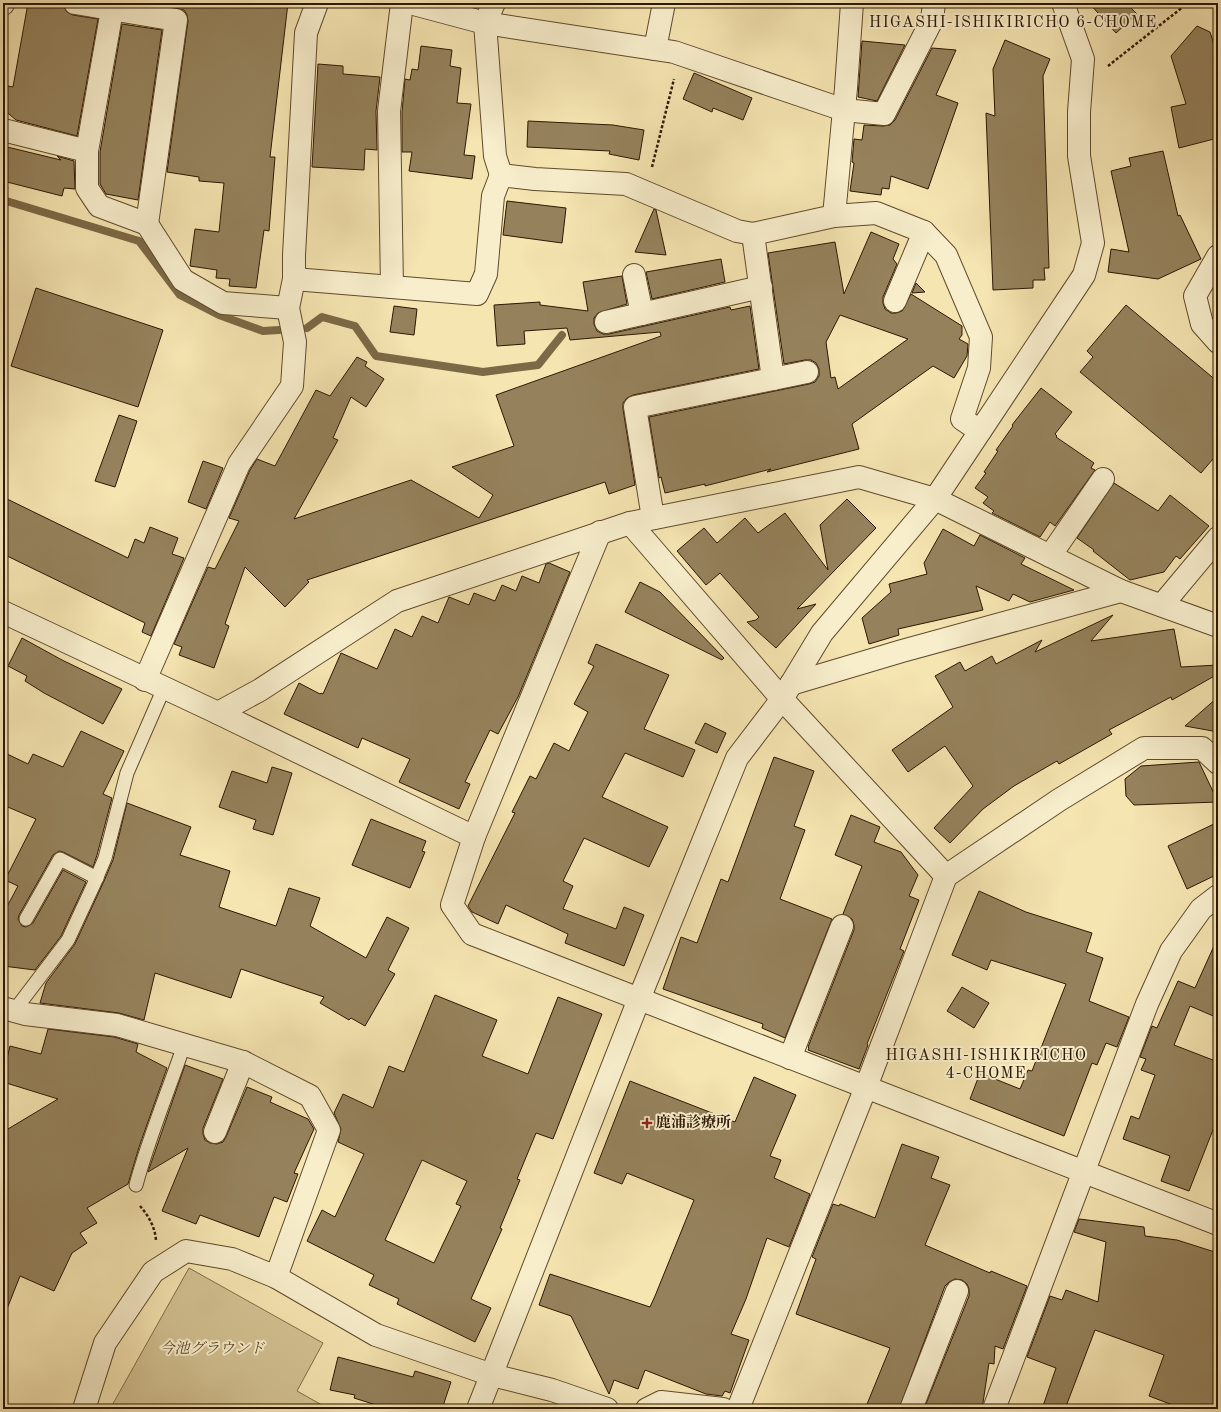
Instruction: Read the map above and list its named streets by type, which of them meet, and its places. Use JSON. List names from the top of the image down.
{
  "districts": ["HIGASHI-ISHIKIRICHO 6-CHOME", "HIGASHI-ISHIKIRICHO 4-CHOME"],
  "parks": ["今池グラウンド"],
  "places": {
    "health": ["鹿浦診療所"]
  }
}
